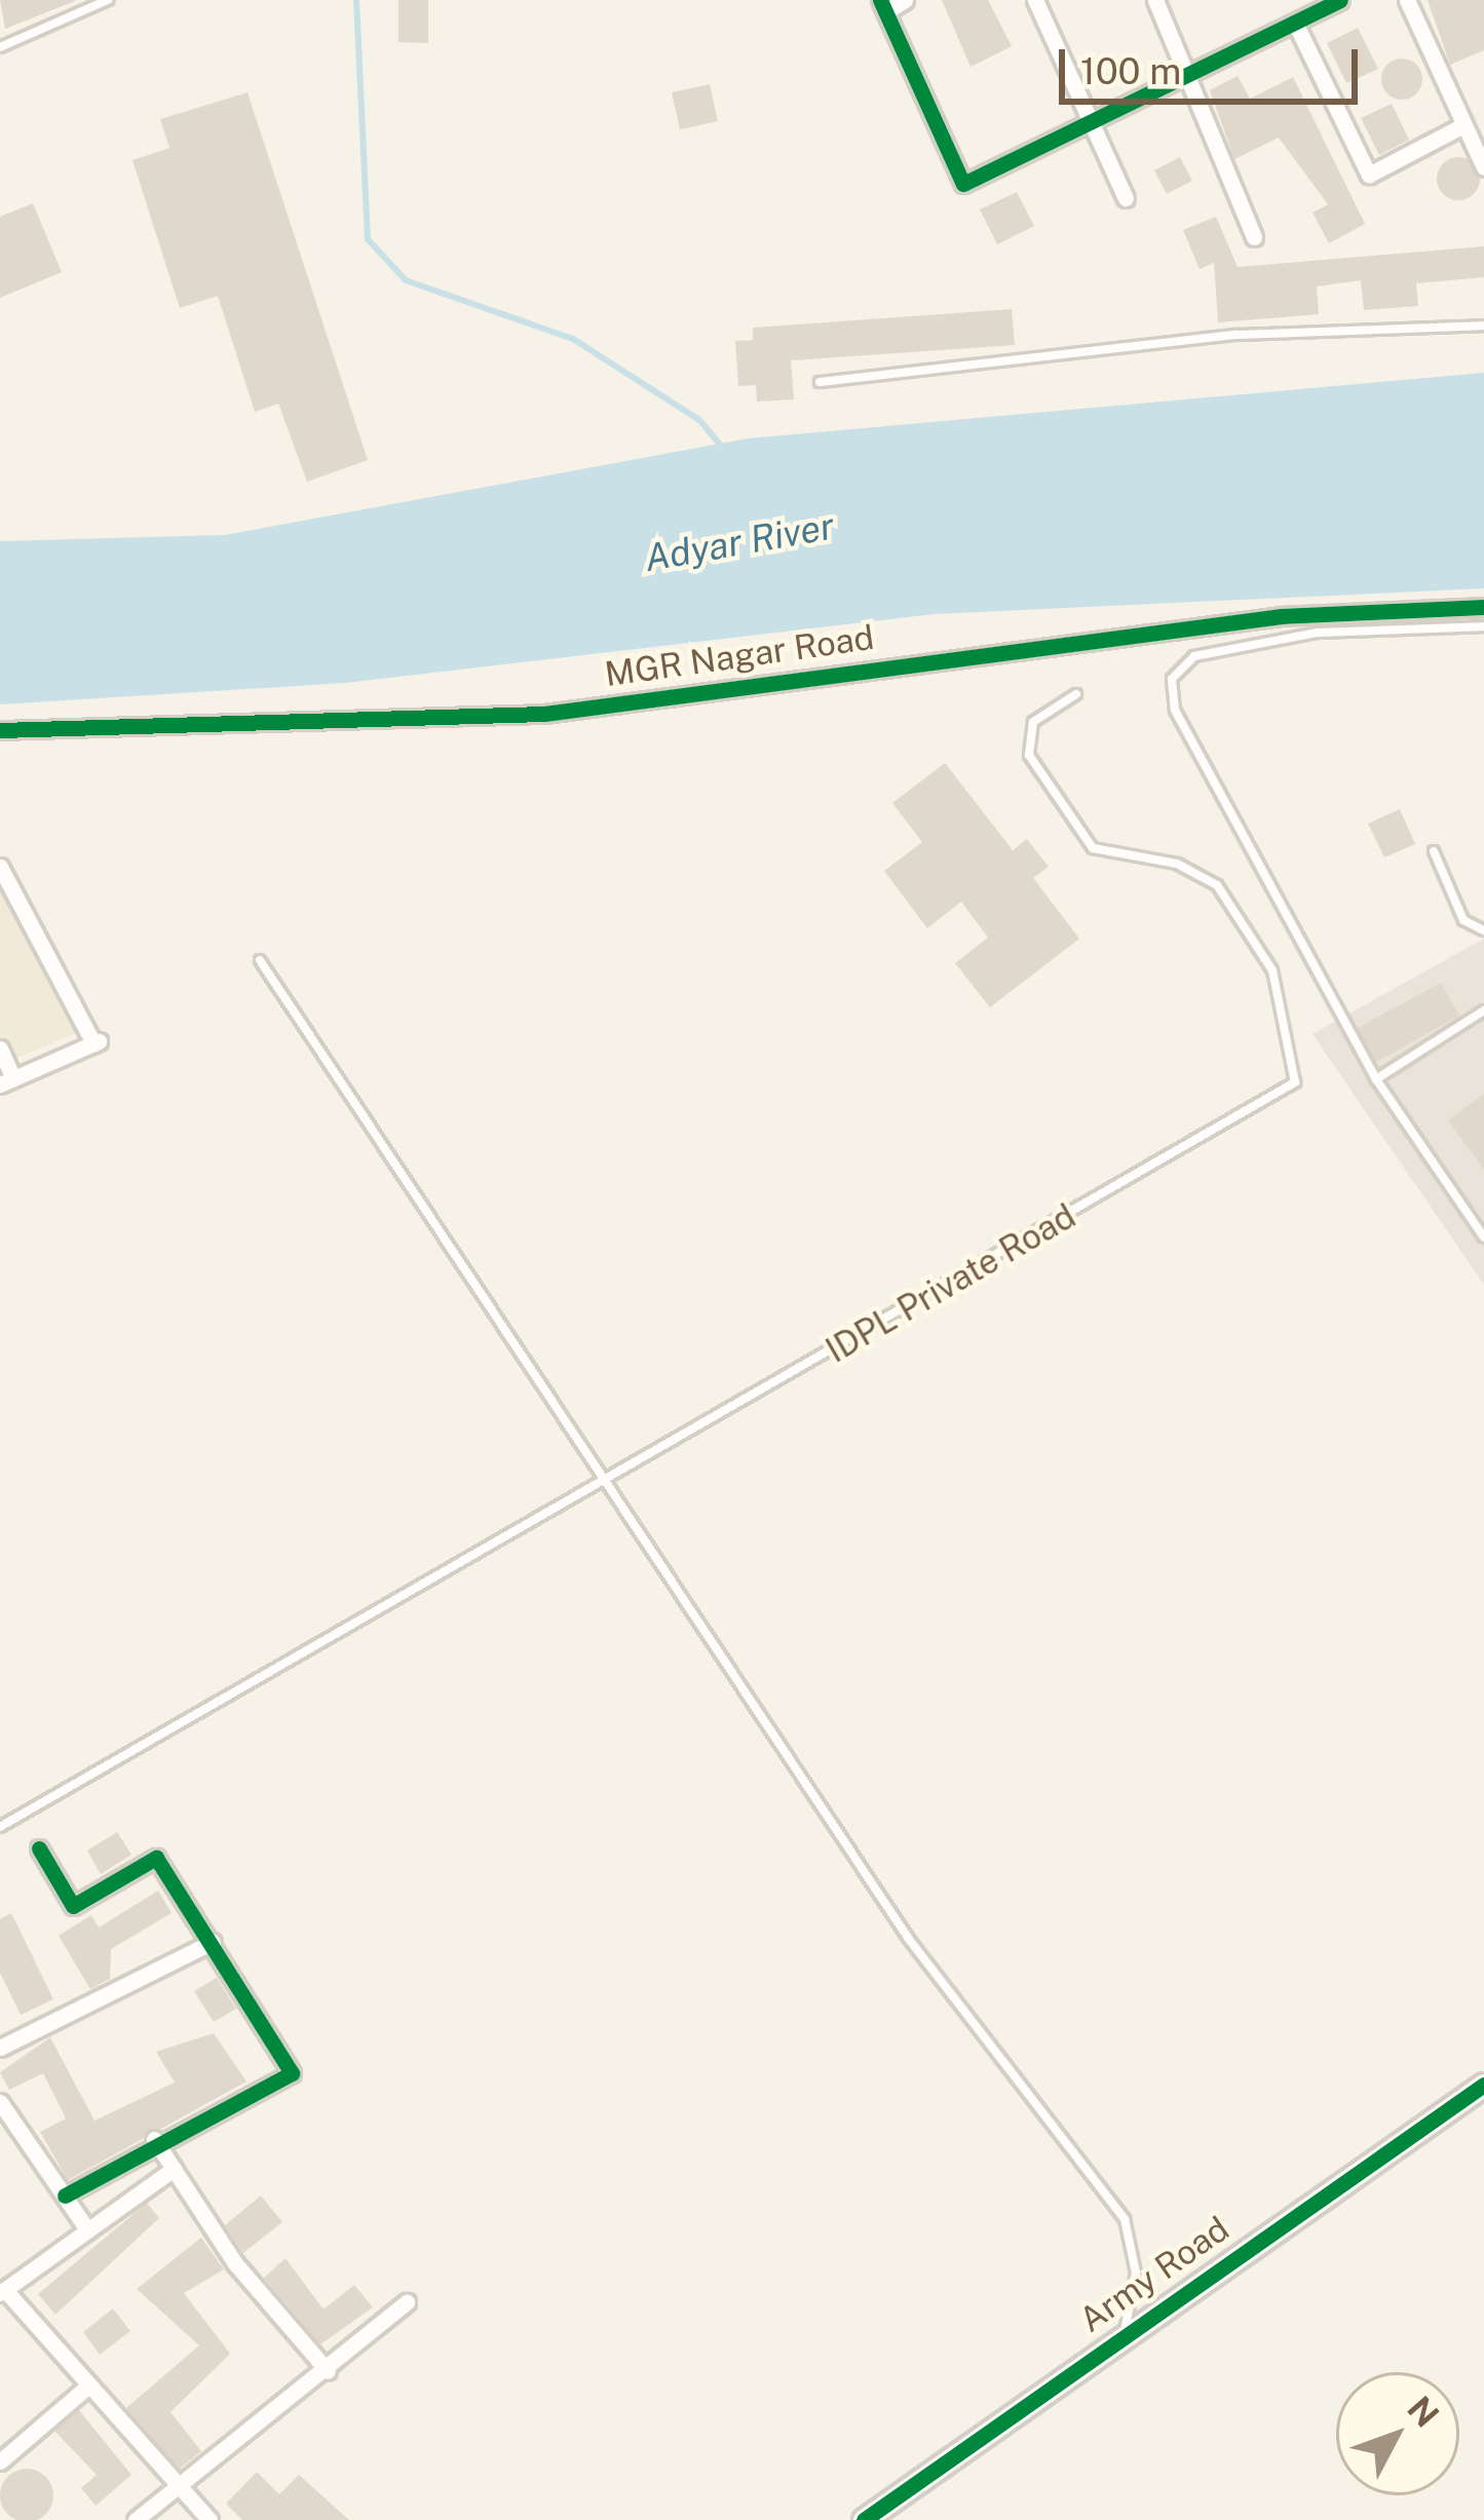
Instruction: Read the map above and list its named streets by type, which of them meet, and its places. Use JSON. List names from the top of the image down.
{
  "streets": {
    "street": ["MGR Nagar Road", "Army Road"],
    "lane": ["IDPL Private Road"]
  },
  "water": ["Adyar River"],
  "scale_bar": "100 m",
  "north": "top right"
}
